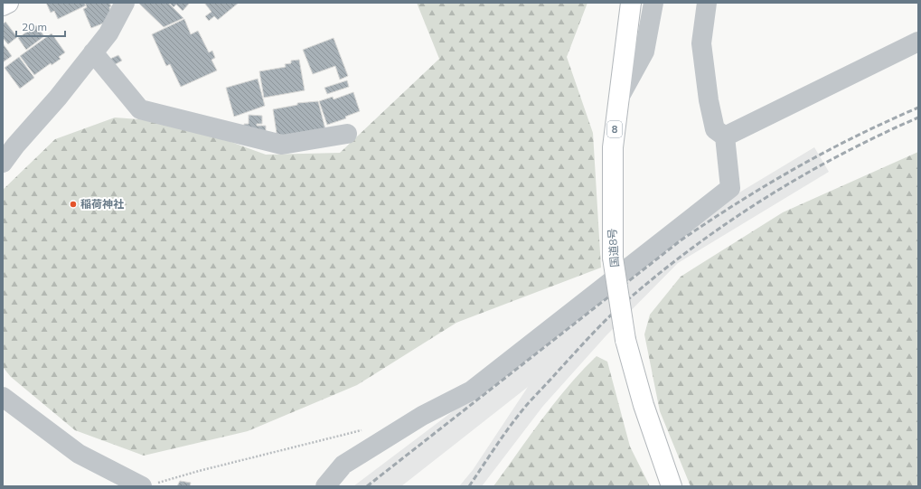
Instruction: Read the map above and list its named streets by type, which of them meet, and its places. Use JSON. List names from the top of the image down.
{
  "streets": {
    "main road": ["8", "国道8号"]
  },
  "places": ["稲荷神社"],
  "scale_bar": "20 m"
}
